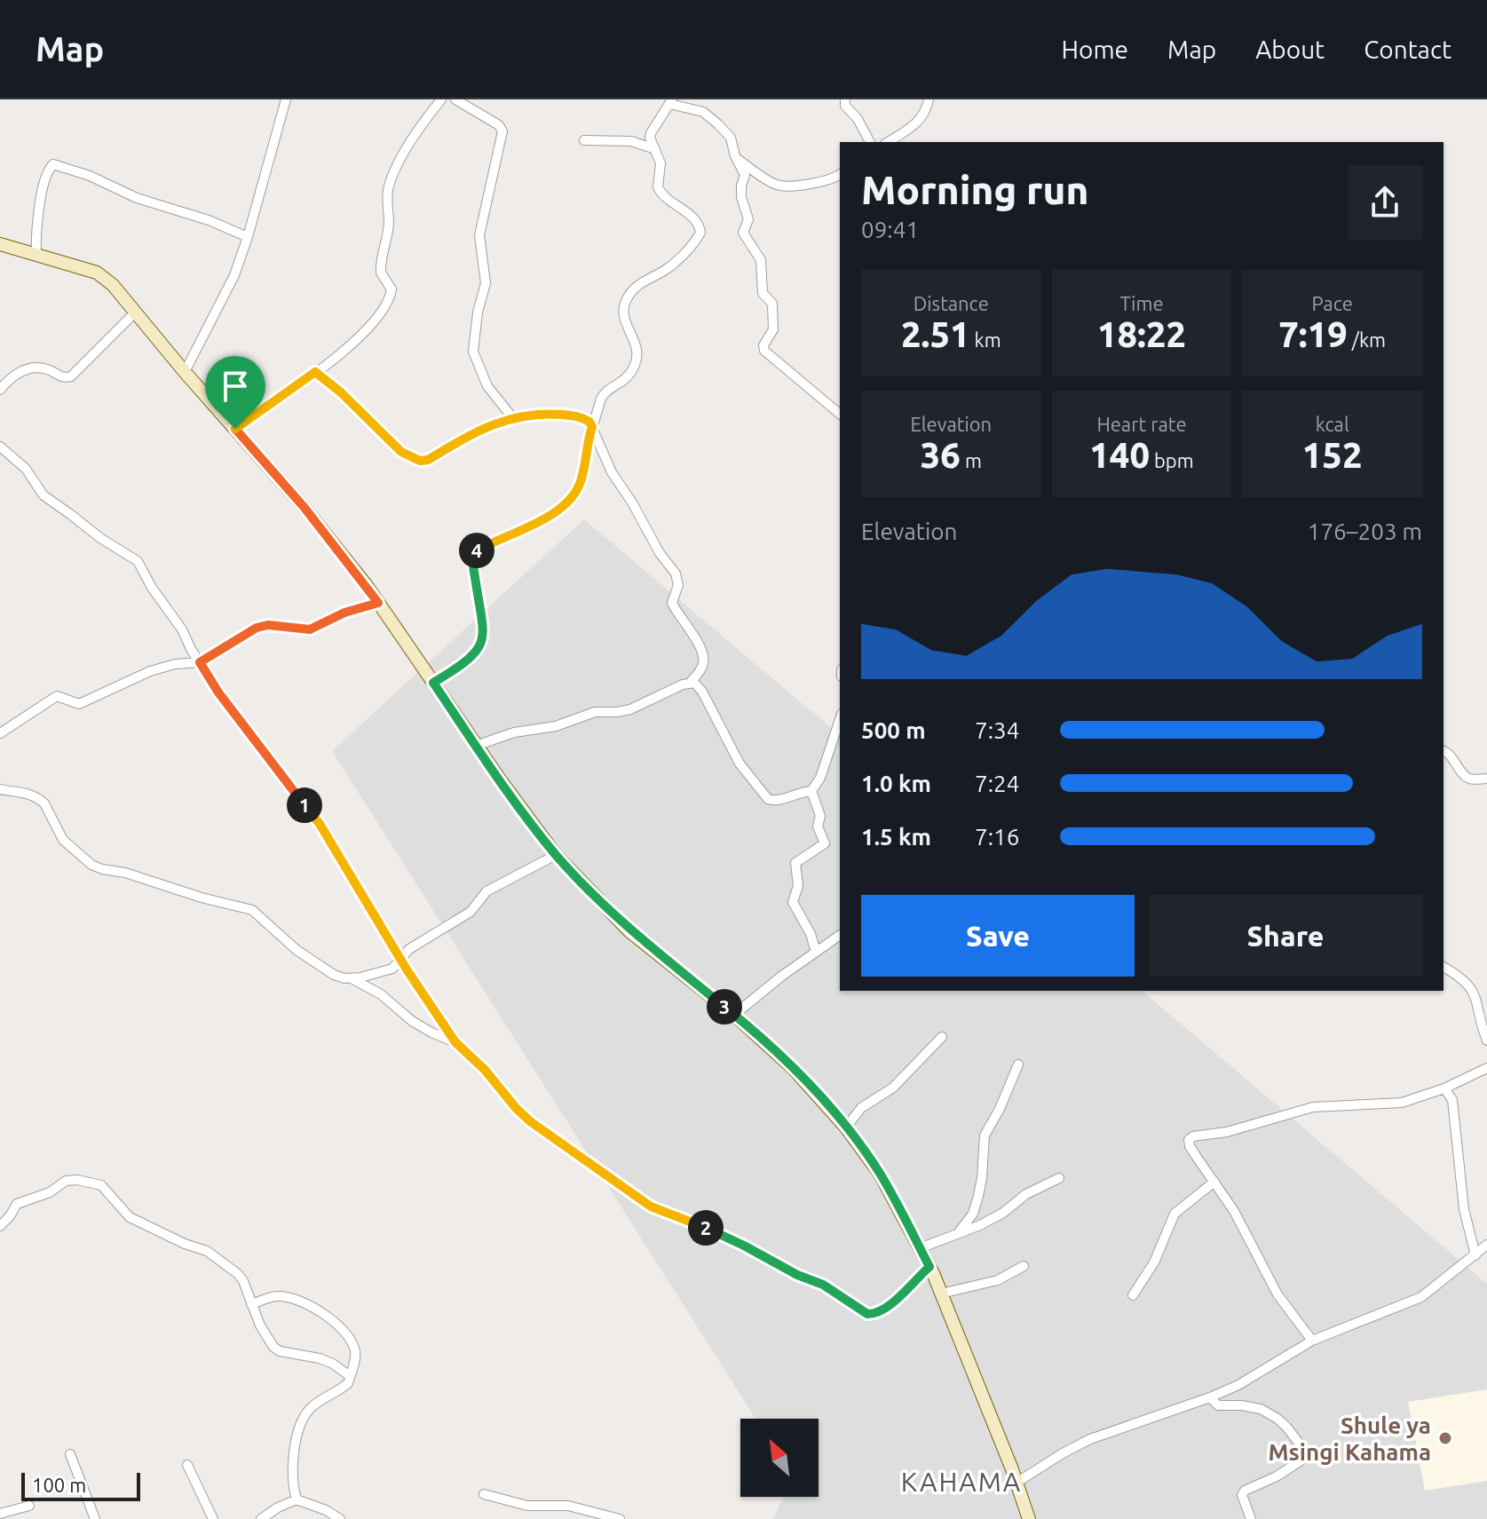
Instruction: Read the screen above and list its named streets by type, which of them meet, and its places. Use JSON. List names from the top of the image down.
{
  "districts": ["KAHAMA"],
  "places": ["Shule ya Msingi Kahama"],
  "scale_bar": "100 m",
  "north": "top left",
  "page": {
    "header": "Map",
    "nav": [
      "Home",
      "Map",
      "About",
      "Contact"
    ],
    "heading": ["Morning run", "09:41"],
    "stats": [
      ["Distance", "2.51 km"],
      ["Time", "18:22"],
      ["Pace", "7:19 /km"],
      ["Elevation", "36 m"],
      ["Heart rate", "140 bpm"],
      ["kcal", "152"]
    ],
    "chart": ["Elevation", "176–203 m"],
    "pins": [
      "4",
      "1",
      "3",
      "2"
    ],
    "list": [
      {
        "name": "500 m",
        "note": "7:34"
      },
      {
        "name": "1.0 km",
        "note": "7:24"
      },
      {
        "name": "1.5 km",
        "note": "7:16"
      }
    ],
    "buttons": ["Save", "Share"],
    "scale": "100 m"
  }
}
